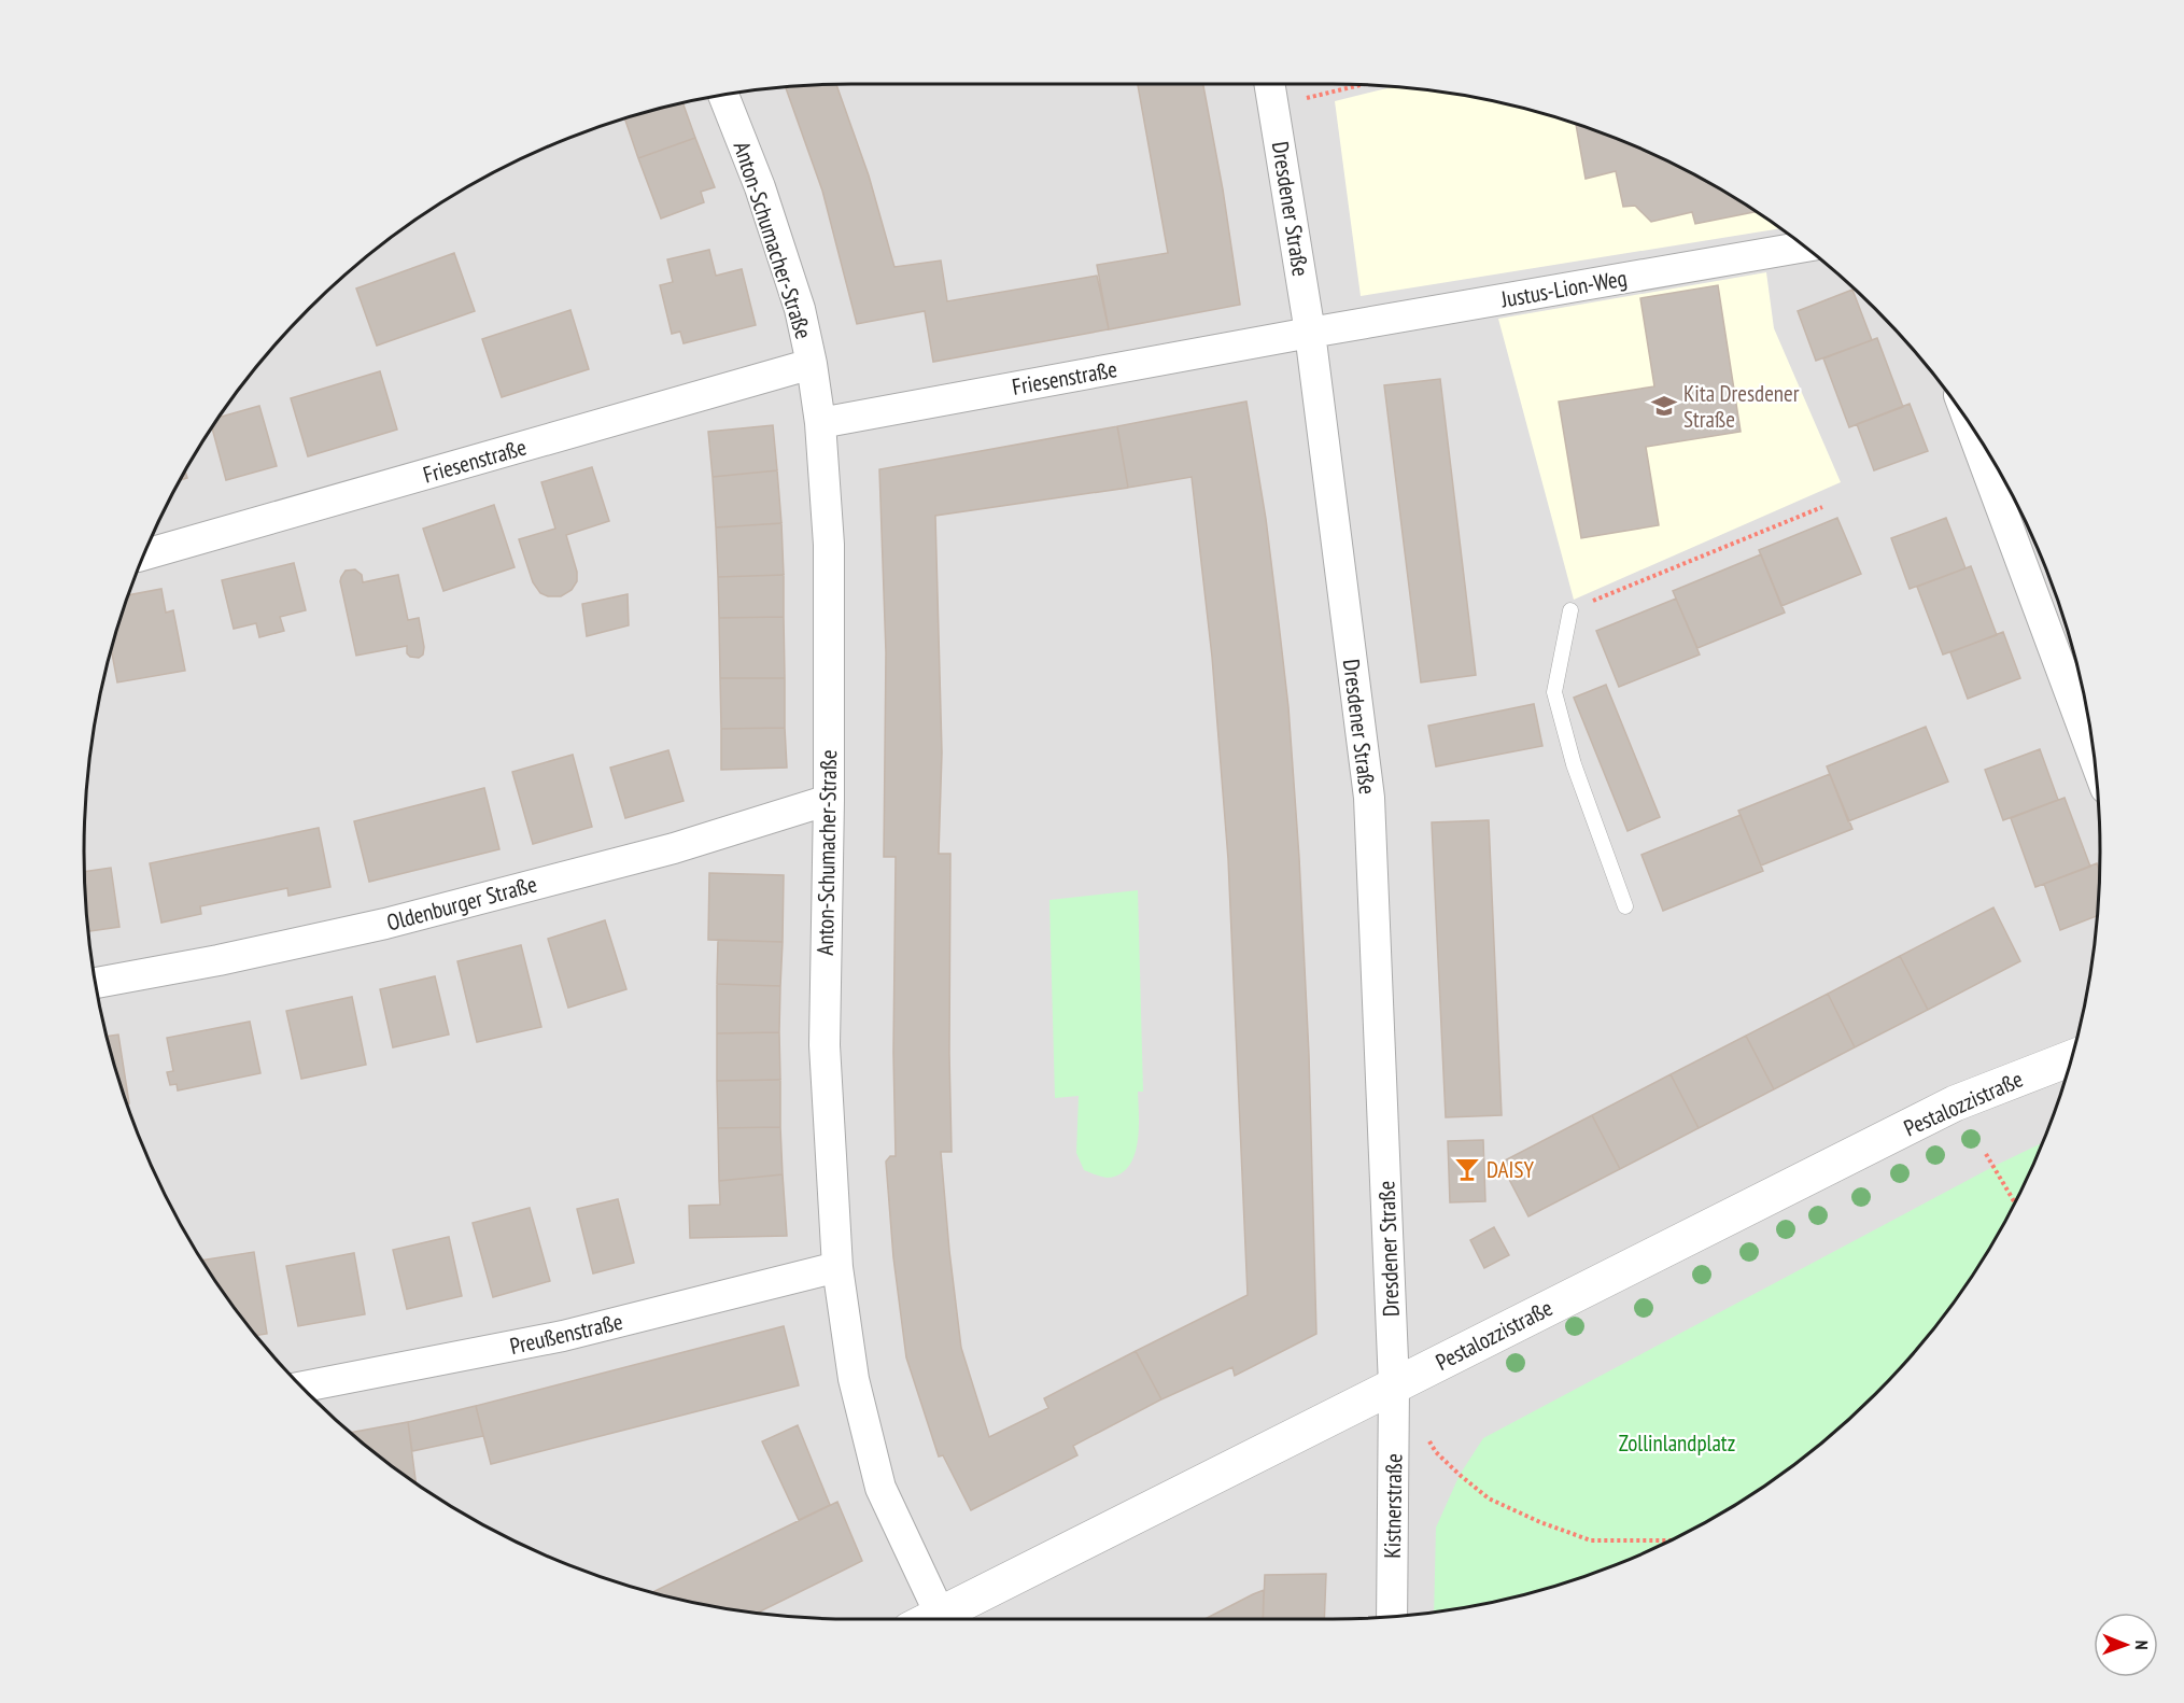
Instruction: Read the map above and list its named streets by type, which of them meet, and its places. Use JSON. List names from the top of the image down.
{
  "streets": {
    "street": [
      "Dresdener Straße",
      "Anton-Schumacher-Straße",
      "Justus-Lion-Weg",
      "Friesenstraße",
      "Oldenburger Straße",
      "Pestalozzistraße",
      "Preußenstraße",
      "Kistnerstraße"
    ]
  },
  "crossings": [
    ["Dresdener Straße", "Justus-Lion-Weg"],
    ["Dresdener Straße", "Friesenstraße"],
    ["Dresdener Straße", "Pestalozzistraße"],
    ["Dresdener Straße", "Kistnerstraße"],
    ["Anton-Schumacher-Straße", "Friesenstraße"],
    ["Anton-Schumacher-Straße", "Oldenburger Straße"],
    ["Anton-Schumacher-Straße", "Preußenstraße"],
    ["Justus-Lion-Weg", "Friesenstraße"],
    ["Pestalozzistraße", "Kistnerstraße"]
  ],
  "parks": ["Zollinlandplatz"],
  "places": {
    "school or university": ["Kita Dresdener Straße"],
    "bar": ["DAISY"]
  },
  "north": "right"
}
